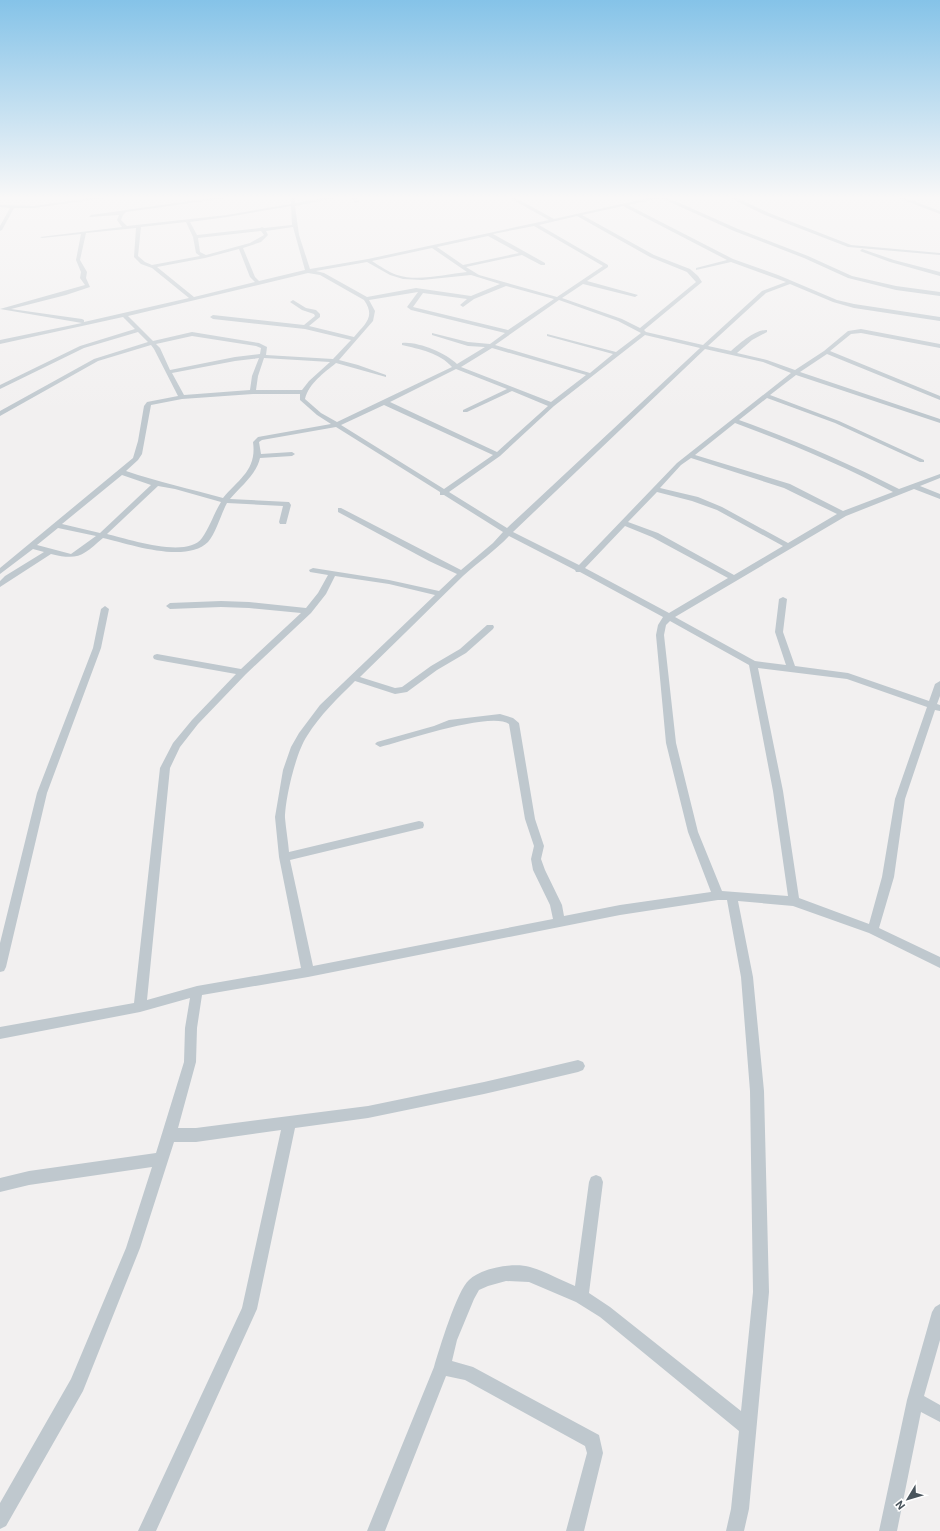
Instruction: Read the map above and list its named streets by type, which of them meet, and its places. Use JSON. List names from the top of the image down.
{
  "north": "bottom left"
}
